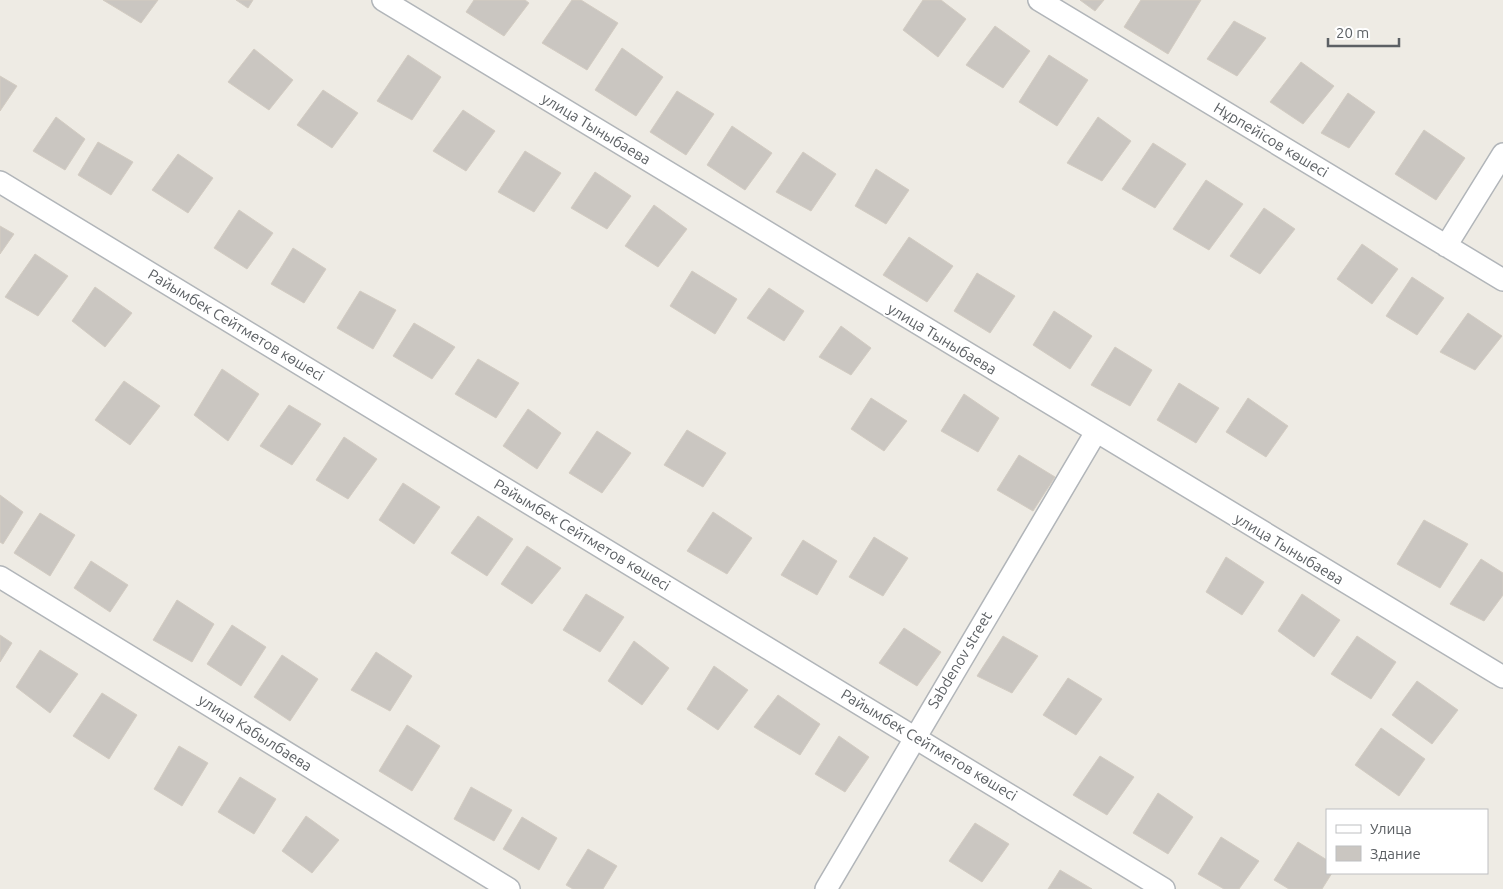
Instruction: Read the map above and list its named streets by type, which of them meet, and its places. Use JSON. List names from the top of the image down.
{
  "streets": {
    "street": [
      "улица Тыныбаева",
      "Нұрпейісов көшесі",
      "Райымбек Сейтметов көшесі",
      "Sabdenov street",
      "улица Кабылбаева"
    ]
  },
  "crossings": [
    ["улица Тыныбаева", "Sabdenov street"],
    ["Райымбек Сейтметов көшесі", "Sabdenov street"]
  ],
  "legend": ["Улица", "Здание"],
  "scale_bar": "20 m"
}
